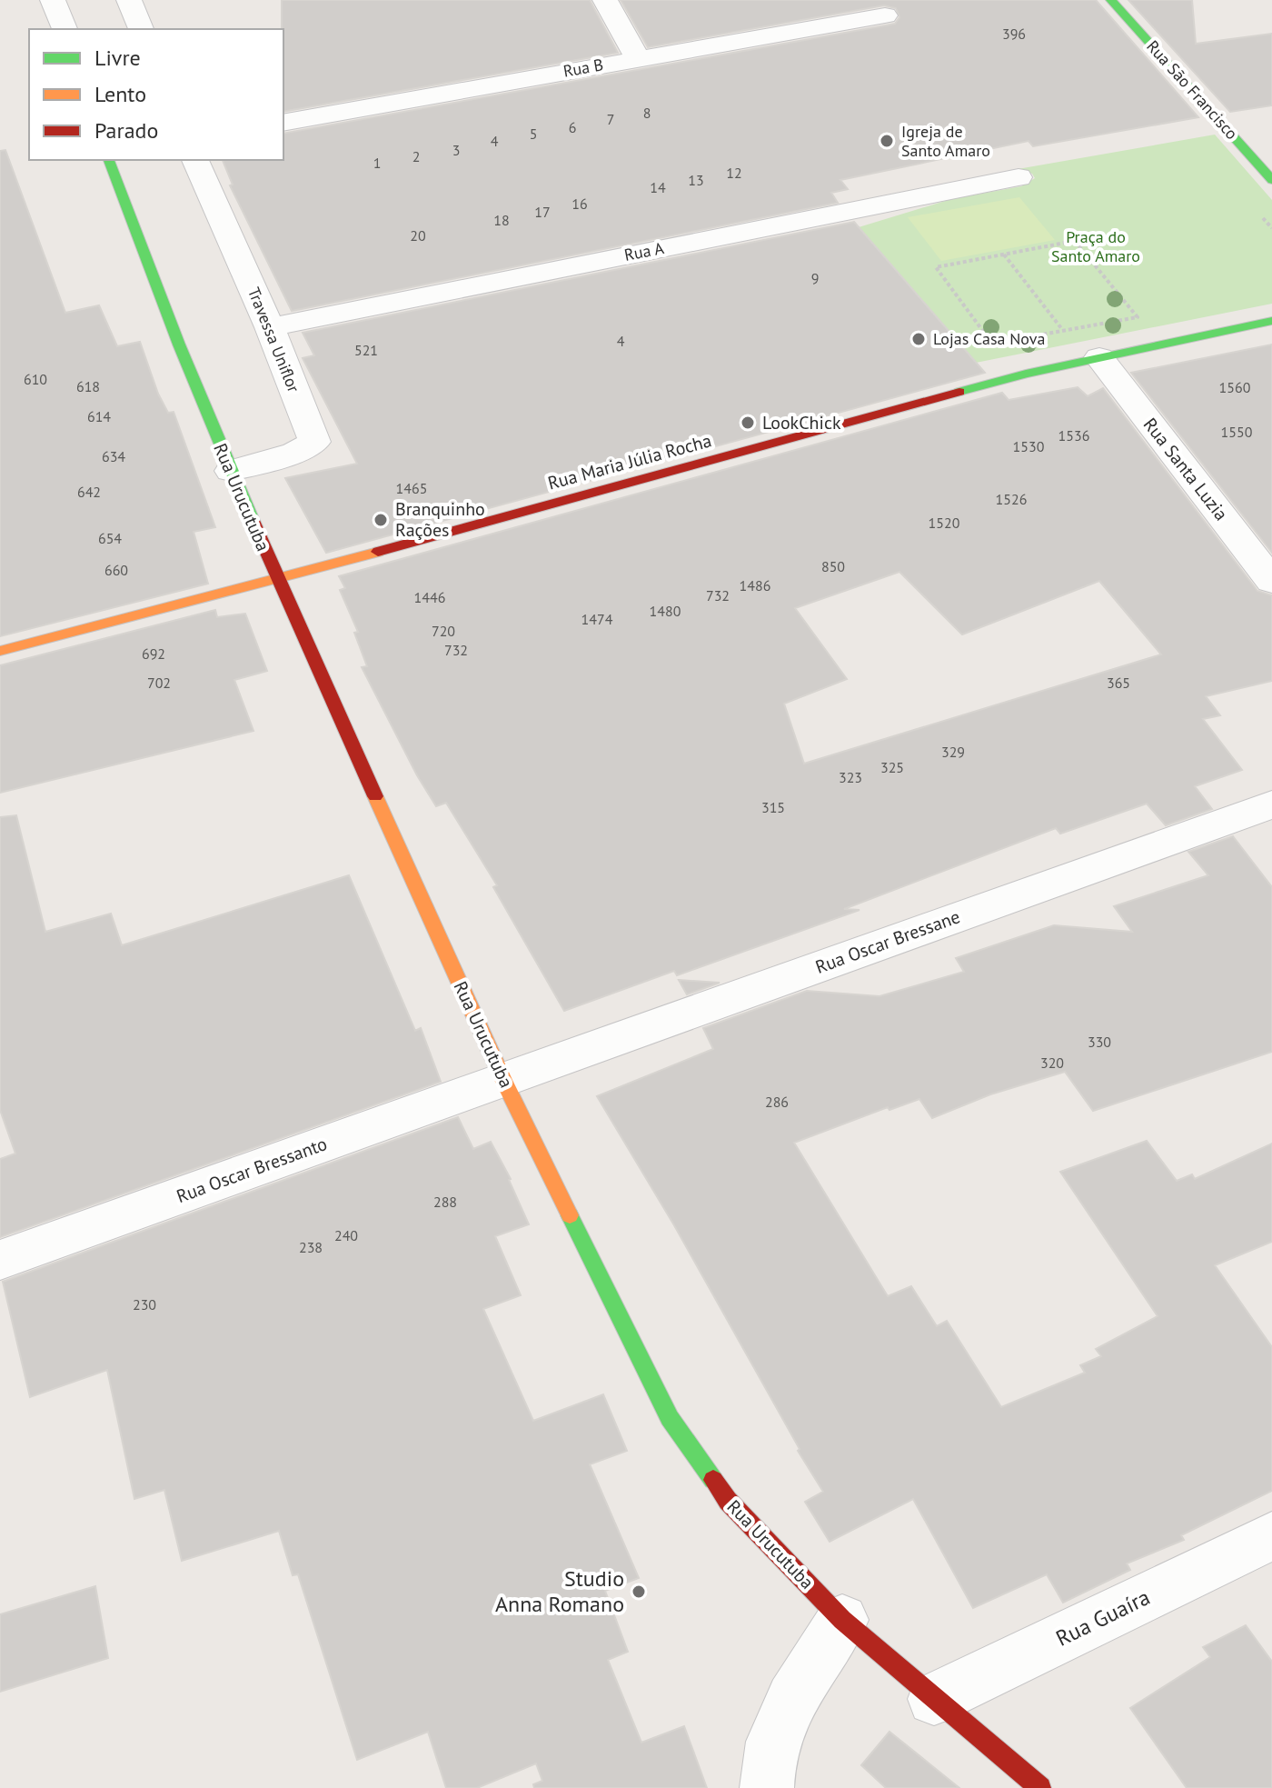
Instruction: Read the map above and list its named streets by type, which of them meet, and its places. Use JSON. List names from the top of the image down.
{
  "streets": {
    "street": [
      "Rua B",
      "Rua São Francisco",
      "Rua A",
      "Travessa Uniflor",
      "Rua Maria Júlia Rocha",
      "Rua Santa Luzia",
      "Rua Urucutuba",
      "Rua Oscar Bressane",
      "Rua Oscar Bressanto",
      "Rua Guaíra"
    ]
  },
  "crossings": [
    ["Rua A", "Travessa Uniflor"],
    ["Travessa Uniflor", "Rua Urucutuba"],
    ["Rua Maria Júlia Rocha", "Rua Santa Luzia"],
    ["Rua Maria Júlia Rocha", "Rua Urucutuba"],
    ["Rua Urucutuba", "Rua Oscar Bressane"],
    ["Rua Urucutuba", "Rua Oscar Bressanto"],
    ["Rua Urucutuba", "Rua Guaíra"],
    ["Rua Oscar Bressane", "Rua Oscar Bressanto"]
  ],
  "parks": ["Praça do Santo Amaro"],
  "places": [
    "Igreja de Santo Amaro",
    "Lojas Casa Nova",
    "LookChick",
    "Branquinho Rações",
    "Studio Anna Romano"
  ],
  "house_numbers": [
    "396",
    "8",
    "7",
    "6",
    "5",
    "4",
    "3",
    "2",
    "1",
    "12",
    "13",
    "14",
    "16",
    "17",
    "18",
    "20",
    "9",
    "4",
    "521",
    "610",
    "618",
    "1560",
    "614",
    "1550",
    "1536",
    "1530",
    "634",
    "1465",
    "642",
    "1526",
    "1520",
    "654",
    "850",
    "660",
    "1486",
    "732",
    "1446",
    "1480",
    "1474",
    "720",
    "732",
    "692",
    "702",
    "365",
    "329",
    "325",
    "323",
    "315",
    "330",
    "320",
    "286",
    "288",
    "240",
    "238",
    "230"
  ],
  "legend": ["Livre", "Lento", "Parado"]
}
